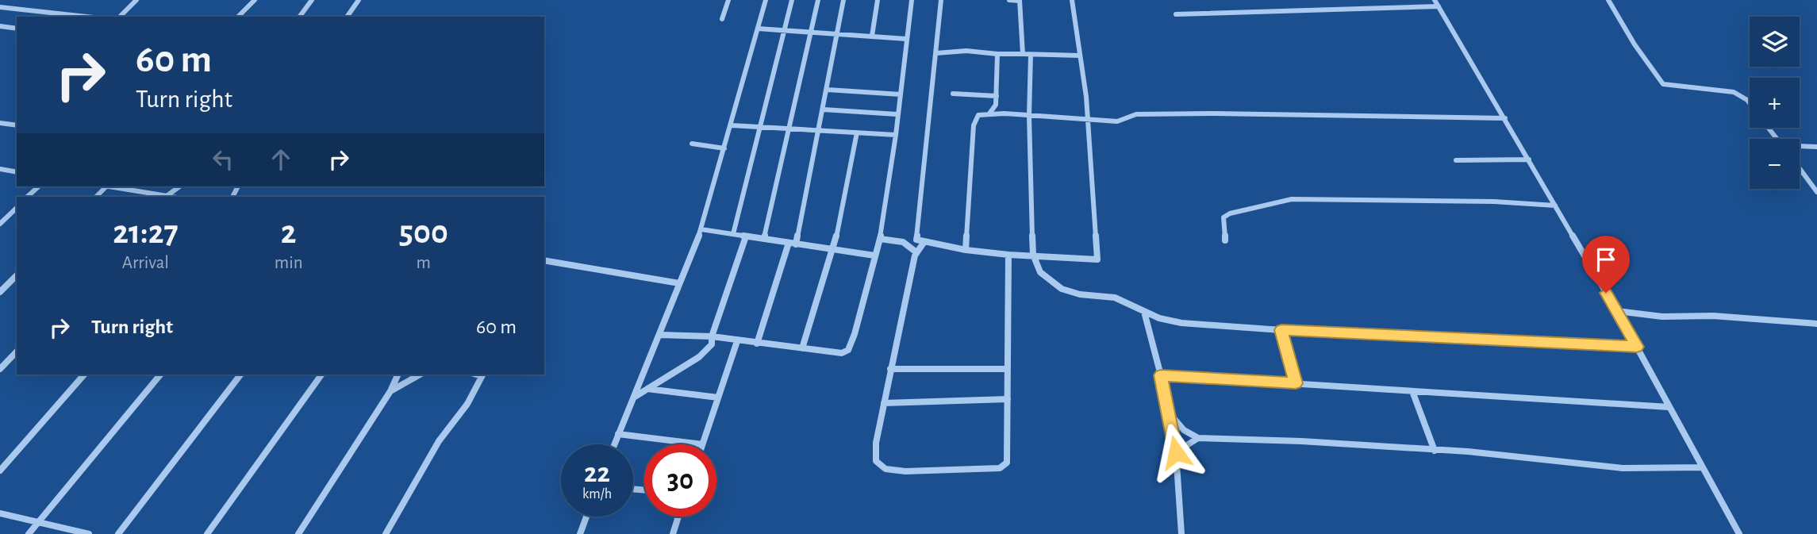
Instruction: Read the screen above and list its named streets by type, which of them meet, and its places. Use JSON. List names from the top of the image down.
{
  "page": {
    "map_buttons": ["+", "−"],
    "turn": ["60 m", "Turn right"],
    "eta": [
      "21:27",
      "Arrival",
      "2",
      "min",
      "500",
      "m"
    ],
    "list": [
      {
        "name": "Turn right",
        "value": "60 m"
      }
    ],
    "speed": "22 km/h",
    "limit": "30"
  }
}
